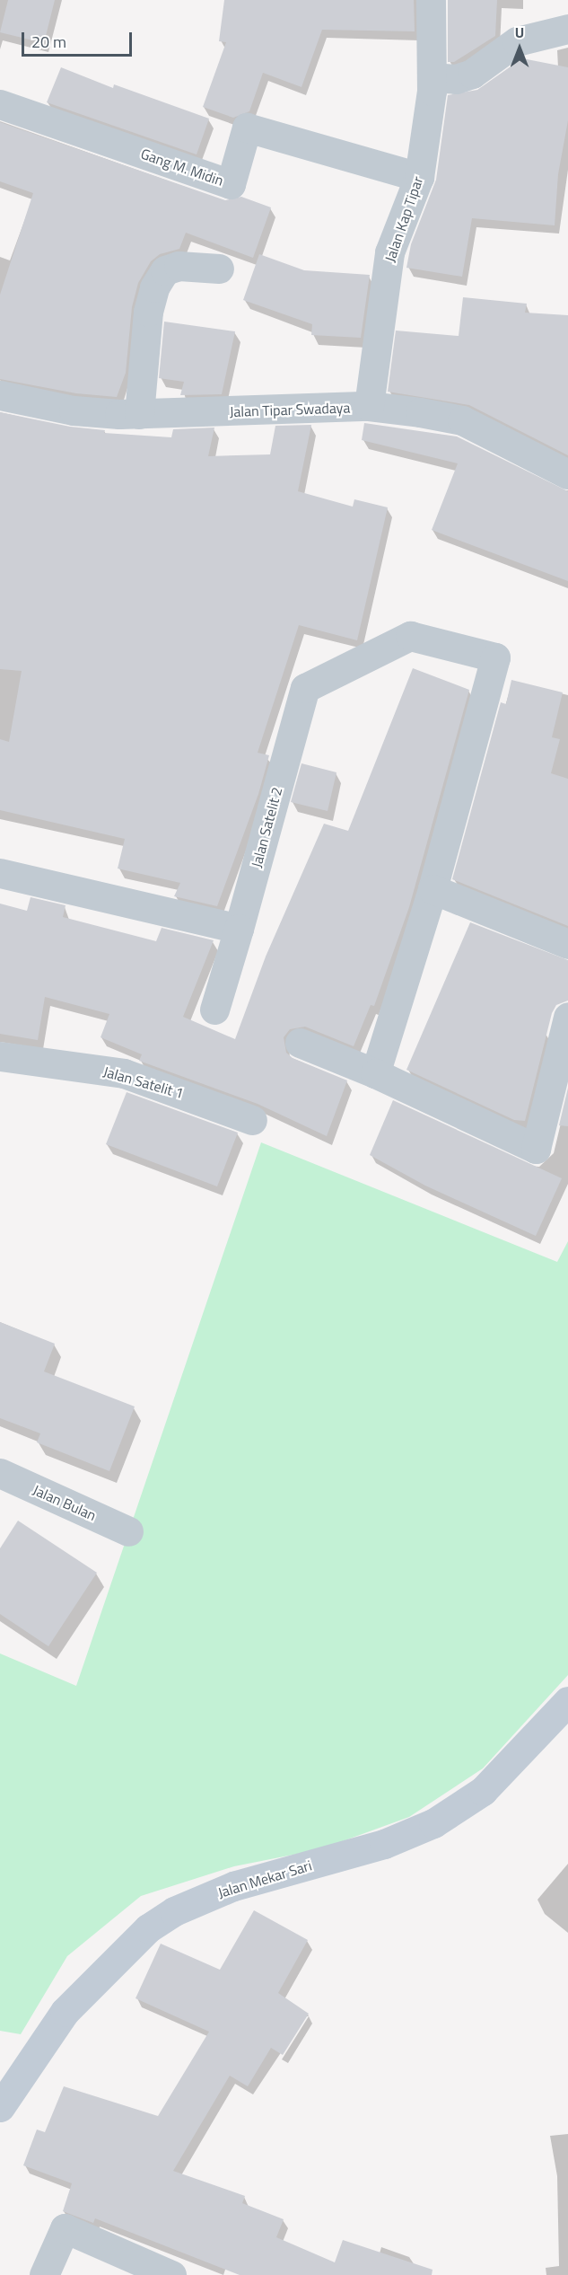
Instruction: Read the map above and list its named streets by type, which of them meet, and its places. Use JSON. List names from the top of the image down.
{
  "streets": {
    "street": [
      "Gang M. Midin",
      "Jalan Kap Tipar",
      "Jalan Tipar Swadaya",
      "Jalan Satelit 2",
      "Jalan Satelit 1",
      "Jalan Bulan",
      "Jalan Mekar Sari"
    ]
  },
  "crossings": [
    ["Gang M. Midin", "Jalan Kap Tipar"],
    ["Jalan Kap Tipar", "Jalan Tipar Swadaya"]
  ],
  "scale_bar": "20 m",
  "north": "top"
}
